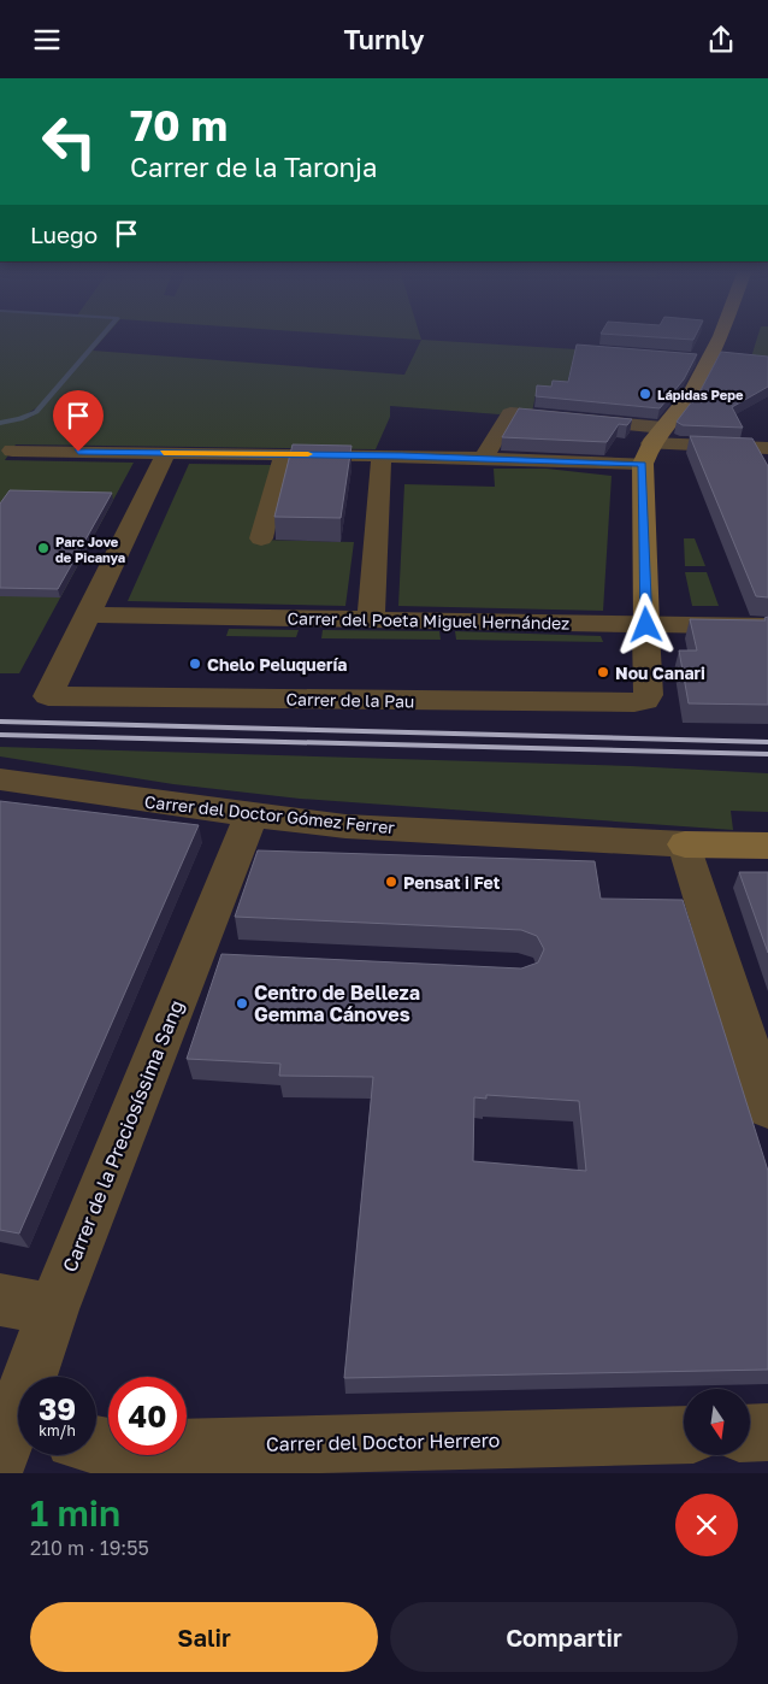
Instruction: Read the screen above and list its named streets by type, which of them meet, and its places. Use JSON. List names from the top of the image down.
{
  "streets": {
    "street": [
      "Carrer del Poeta Miguel Hernández",
      "Carrer de la Pau",
      "Carrer del Doctor Gómez Ferrer",
      "Carrer de la Preciosíssima Sang",
      "Carrer del Doctor Herrero"
    ]
  },
  "crossings": [
    ["Carrer del Poeta Miguel Hernández", "Carrer de la Pau"],
    ["Carrer del Doctor Gómez Ferrer", "Carrer de la Preciosíssima Sang"]
  ],
  "places": [
    "Lápidas Pepe",
    "Parc Jove de Picanya",
    "Chelo Peluquería",
    "Nou Canari",
    "Pensat i Fet",
    "Centro de Belleza Gemma Cánoves"
  ],
  "north": "bottom",
  "page": {
    "header": "Turnly",
    "turn": ["70 m", "Carrer de la Taronja"],
    "then": "Luego",
    "speed": "39 km/h",
    "limit": "40",
    "heading": ["1 min", "210 m · 19:55"],
    "buttons": ["Salir", "Compartir"]
  }
}
